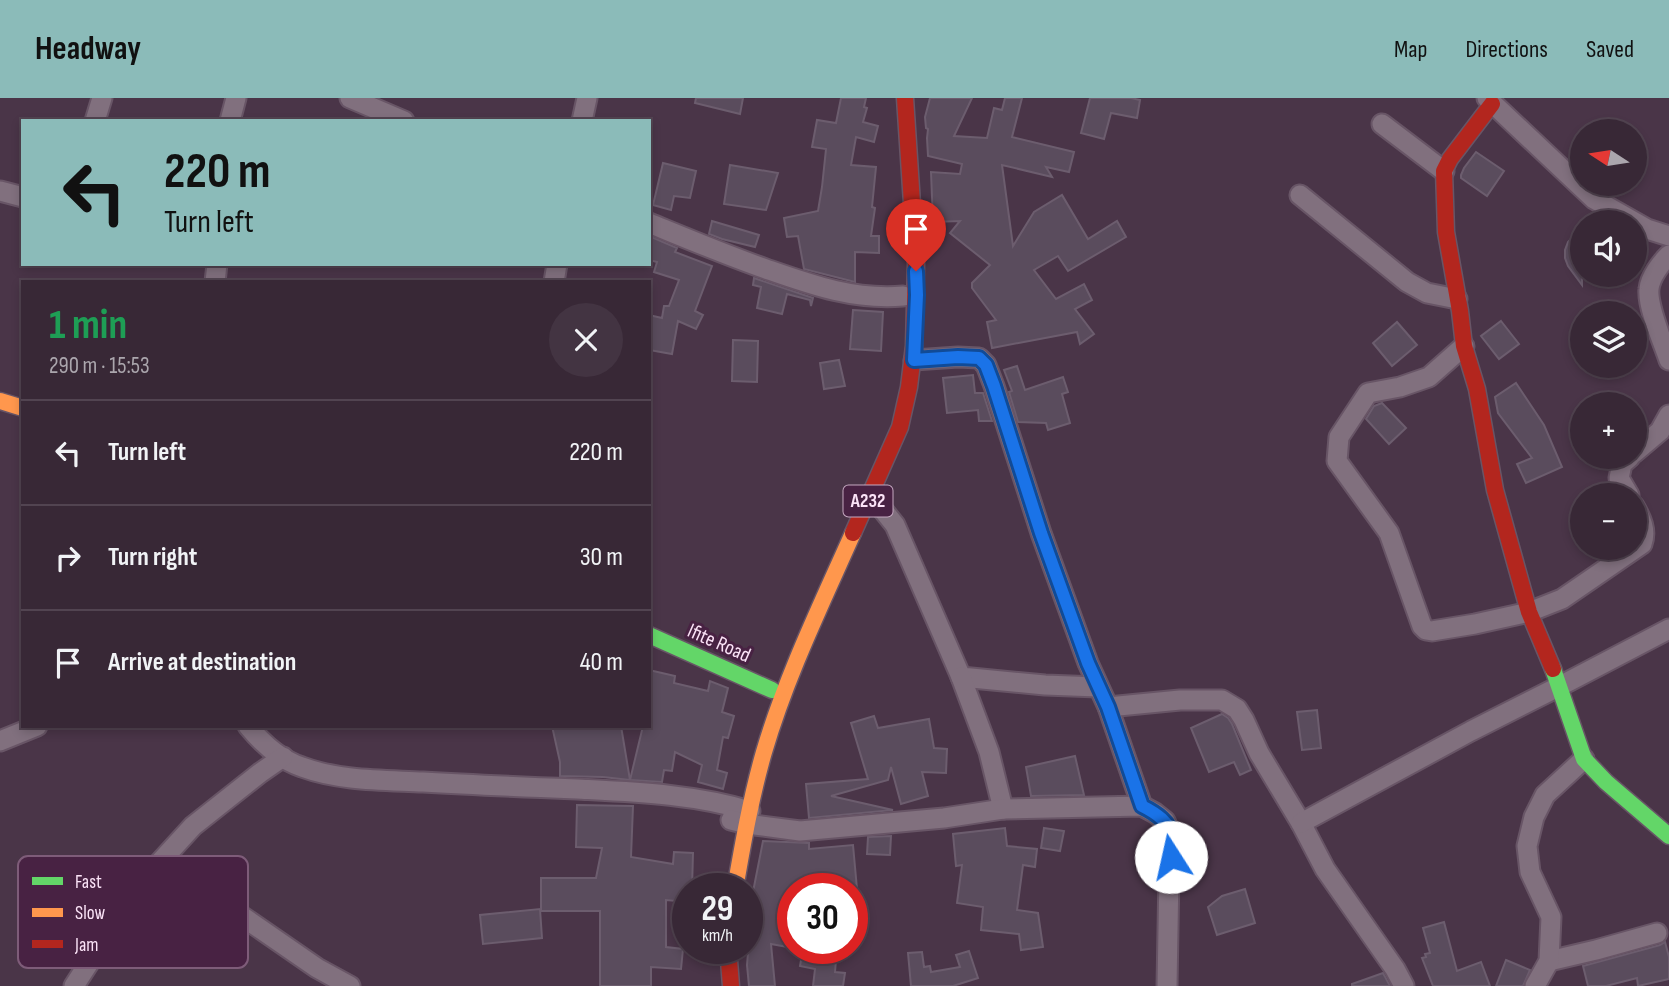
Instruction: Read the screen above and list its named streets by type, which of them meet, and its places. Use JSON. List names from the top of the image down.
{
  "streets": {
    "main road": ["A232", "Ifite Road"]
  },
  "crossings": [
    ["A232", "Ifite Road"]
  ],
  "legend": ["Fast", "Slow", "Jam"],
  "north": "left",
  "page": {
    "header": "Headway",
    "nav": ["Map", "Directions", "Saved"],
    "map_buttons": ["+", "−"],
    "turn": ["220 m", "Turn left"],
    "heading": ["1 min", "290 m · 15:53"],
    "list": [
      {
        "name": "Turn left",
        "value": "220 m"
      },
      {
        "name": "Turn right",
        "value": "30 m"
      },
      {
        "name": "Arrive at destination",
        "value": "40 m"
      }
    ],
    "speed": "29 km/h",
    "limit": "30"
  }
}
